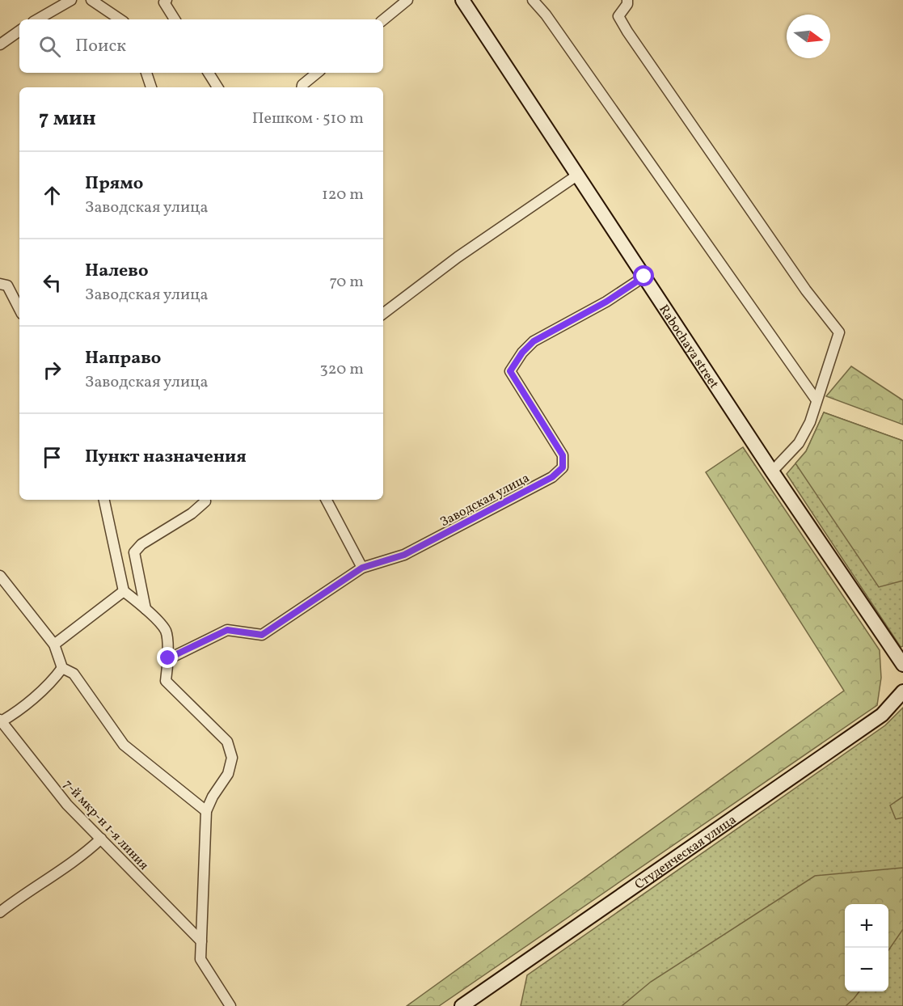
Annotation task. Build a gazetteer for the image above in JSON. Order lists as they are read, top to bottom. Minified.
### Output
{"streets":{"street":["Rabochaya street","Заводская улица","7-й мкр-н 1-я линия","Студенческая улица"]},"crossings":[["Rabochaya street","Заводская улица"]],"north":"right","page":{"search":"Поиск","heading":["7 мин","Пешком · 510 m"],"list":[["Прямо","Заводская улица","120 m"],["Налево","Заводская улица","70 m"],["Направо","Заводская улица","320 m"],"Пункт назначения"],"map_buttons":["+","−"]}}
